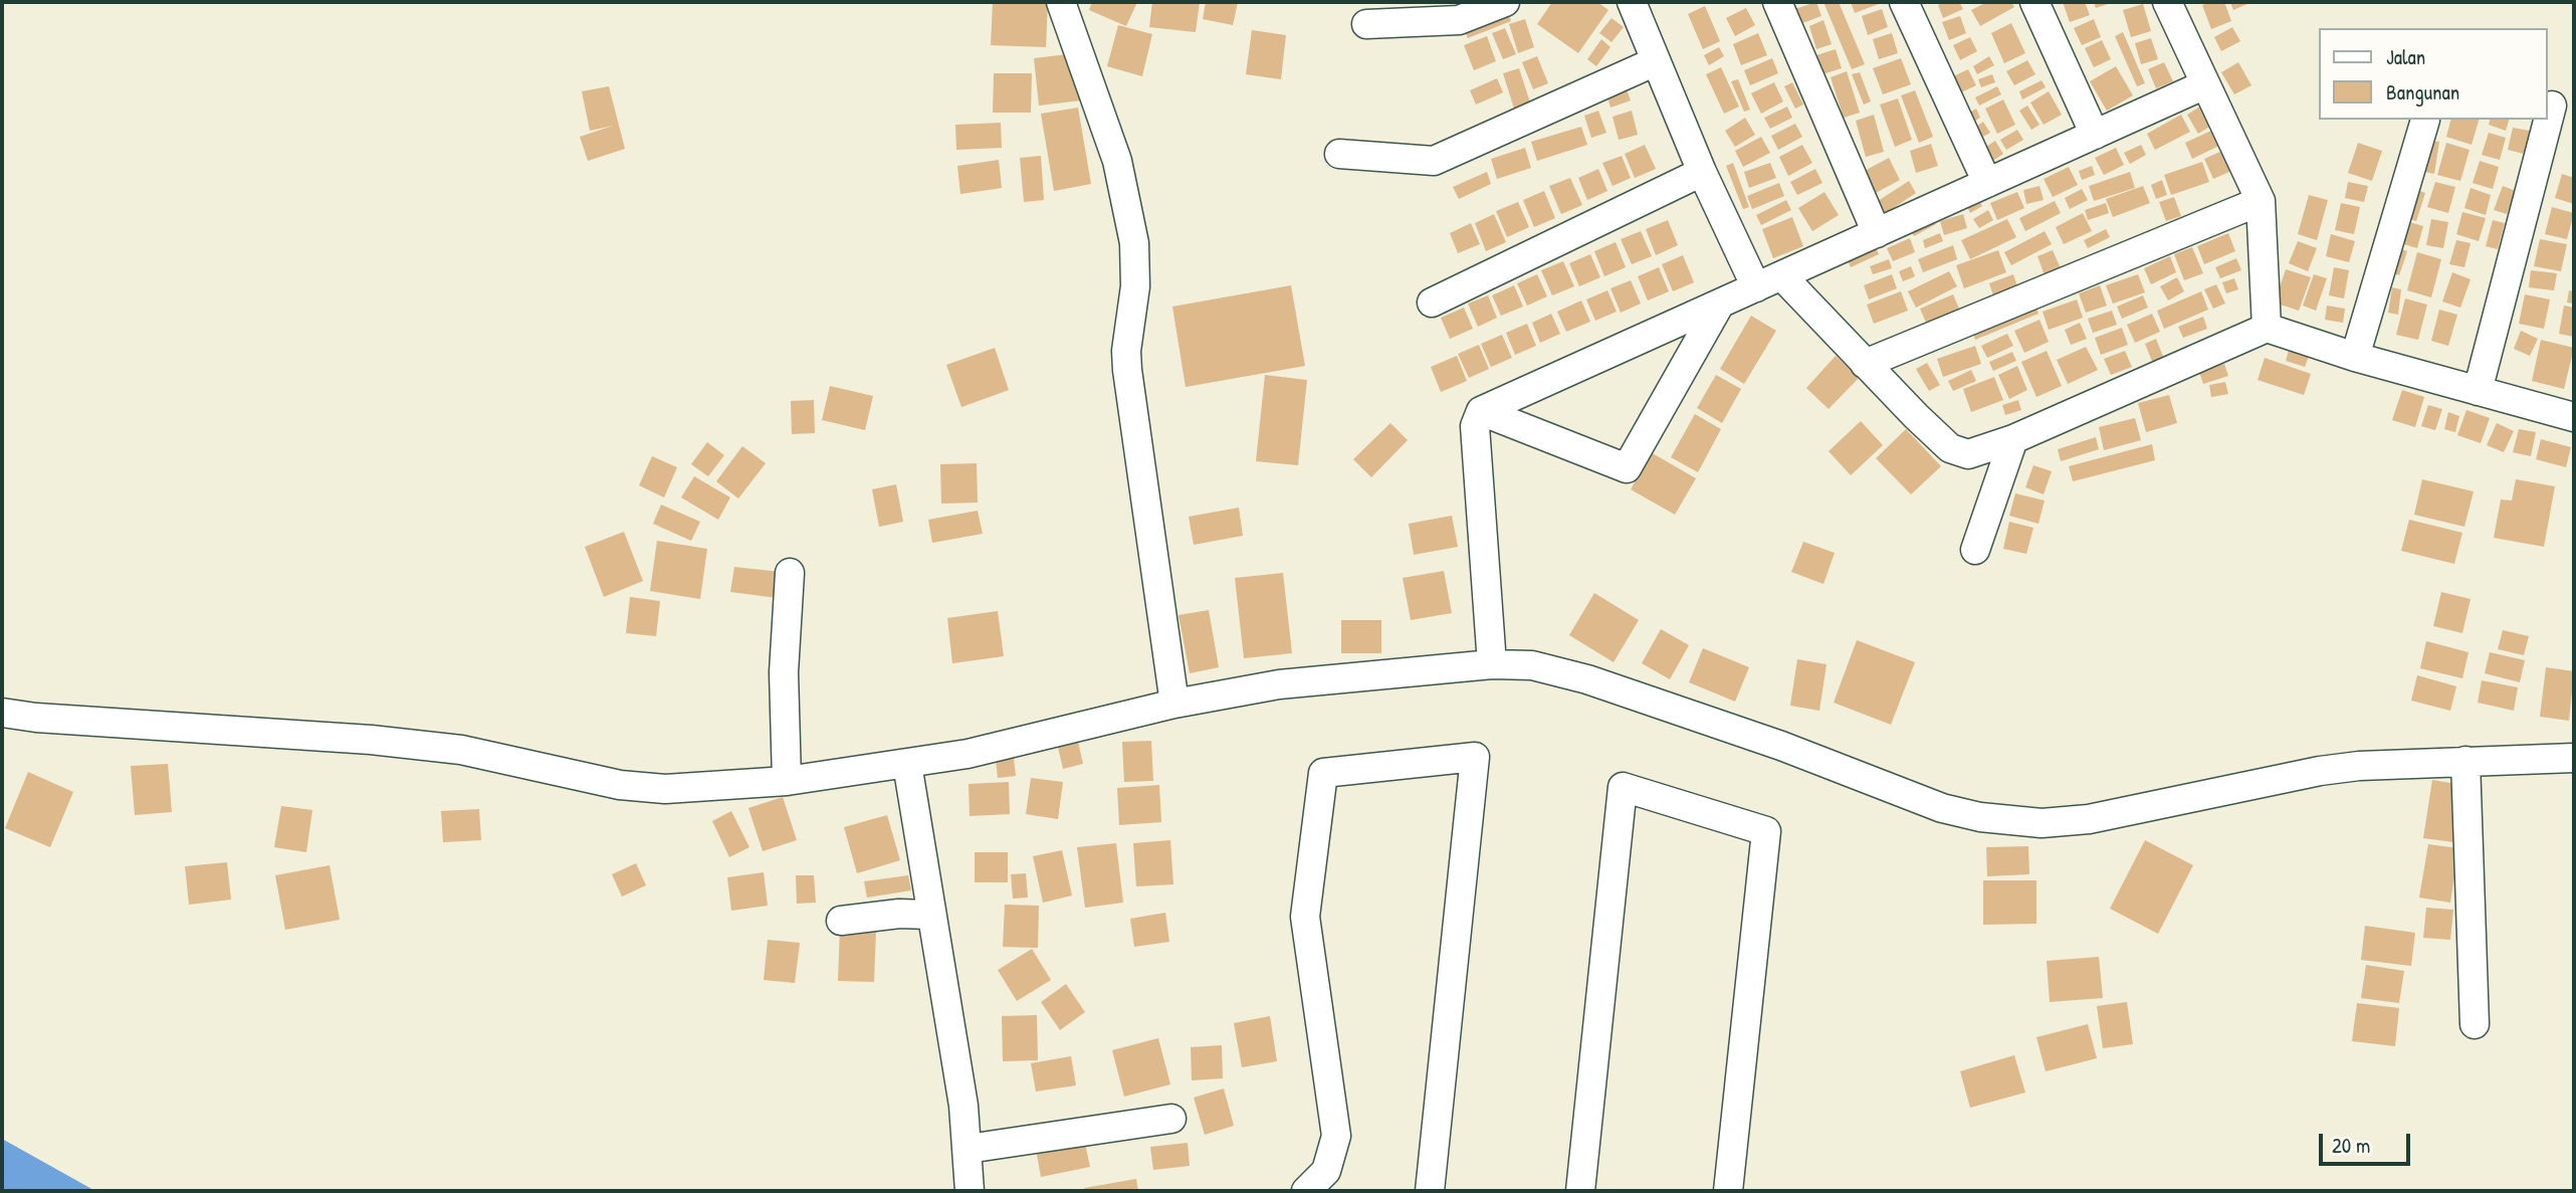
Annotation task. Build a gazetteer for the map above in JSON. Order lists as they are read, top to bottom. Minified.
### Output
{"legend":["Jalan","Bangunan"],"scale_bar":"20 m"}
